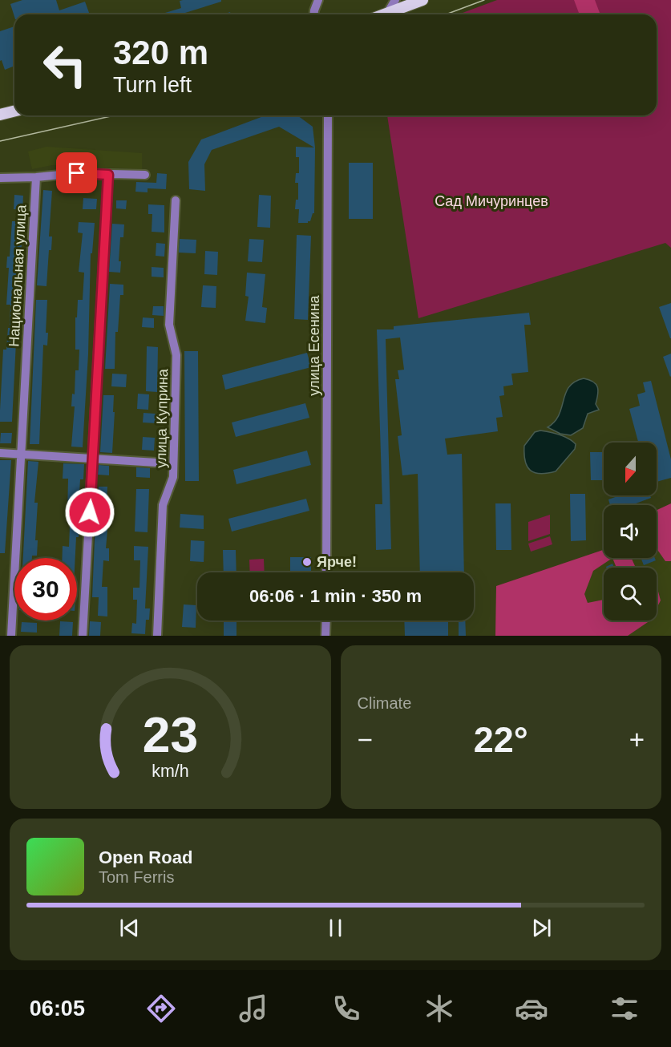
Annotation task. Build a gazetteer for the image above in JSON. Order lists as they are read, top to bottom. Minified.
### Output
{"streets":{"street":["Национальная улица","улица Есенина","улица Куприна"]},"parks":["Сад Мичуринцев"],"places":["Ярче!"],"north":"bottom","page":{"turn":["320 m","Turn left"],"limit":"30","trip":"06:06 · 1 min · 350 m","tile":"Climate","heat":["−","22°","+"],"song":["Open Road","Tom Ferris"],"tabs":"06:05","gauge":["23","km/h"]}}
